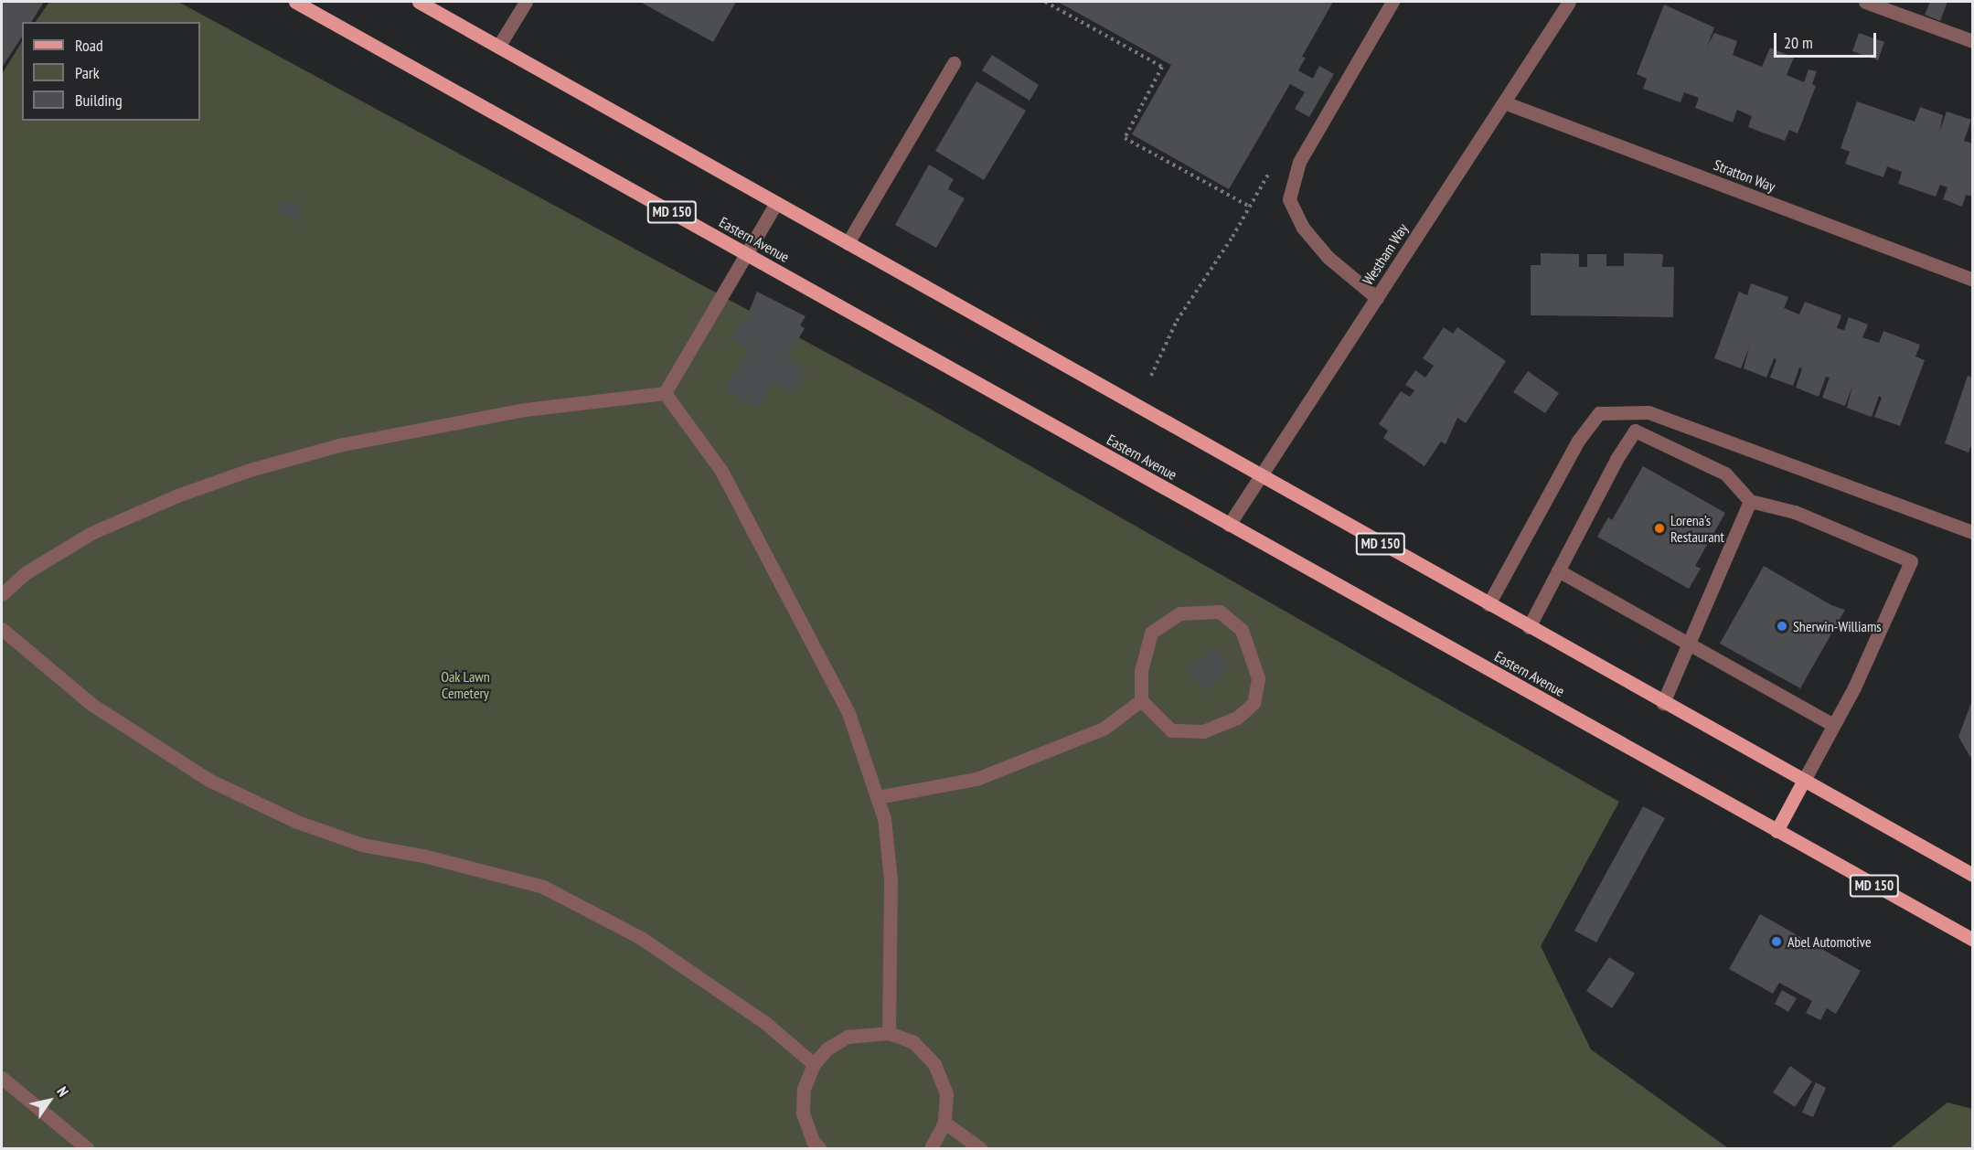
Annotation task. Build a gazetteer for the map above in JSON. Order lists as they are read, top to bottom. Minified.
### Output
{"streets":{"main road":["MD 150","Eastern Avenue"],"street":["Stratton Way","Westham Way"]},"crossings":[["Stratton Way","Westham Way"],["MD 150","Westham Way"],["Eastern Avenue","Westham Way"]],"parks":["Oak Lawn Cemetery"],"places":["Lorena’s Restaurant","Sherwin-Williams","Abel Automotive"],"legend":["Road","Park","Building"],"scale_bar":"20 m","north":"top right"}
